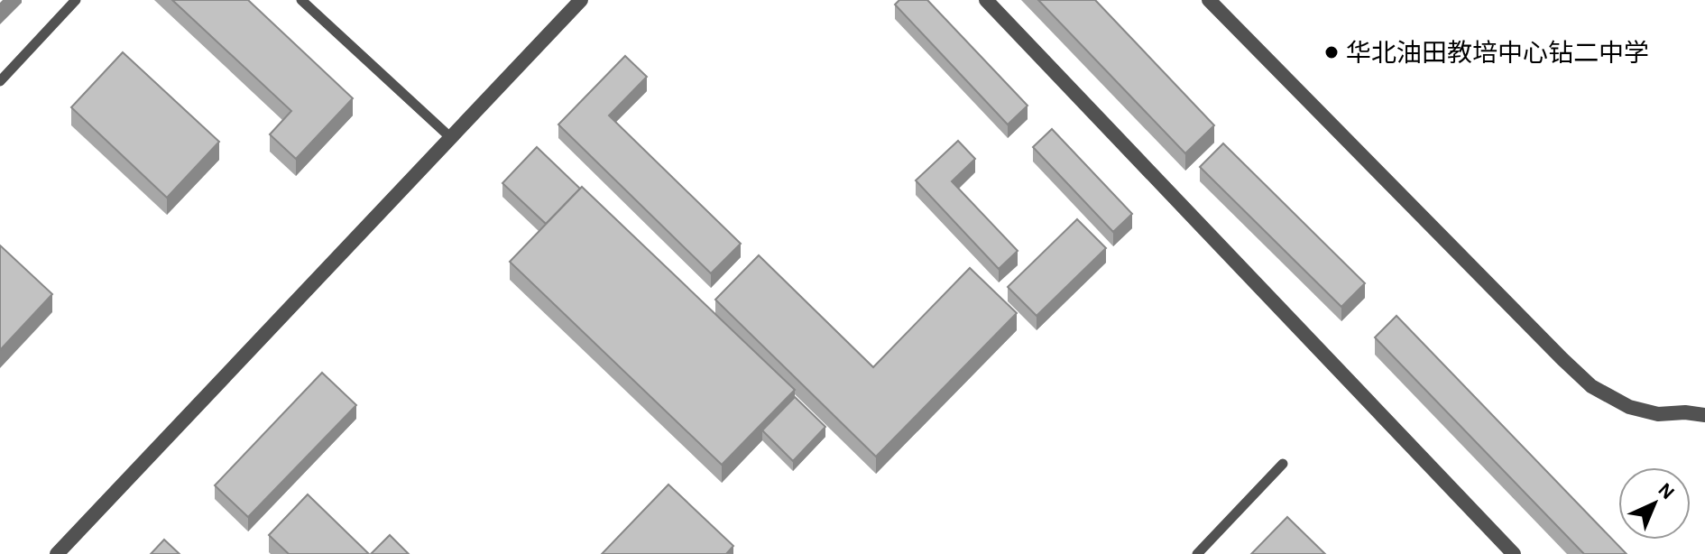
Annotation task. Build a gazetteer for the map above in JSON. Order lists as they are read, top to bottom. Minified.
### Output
{"places":["华北油田教培中心钻二中学"],"north":"top right"}
